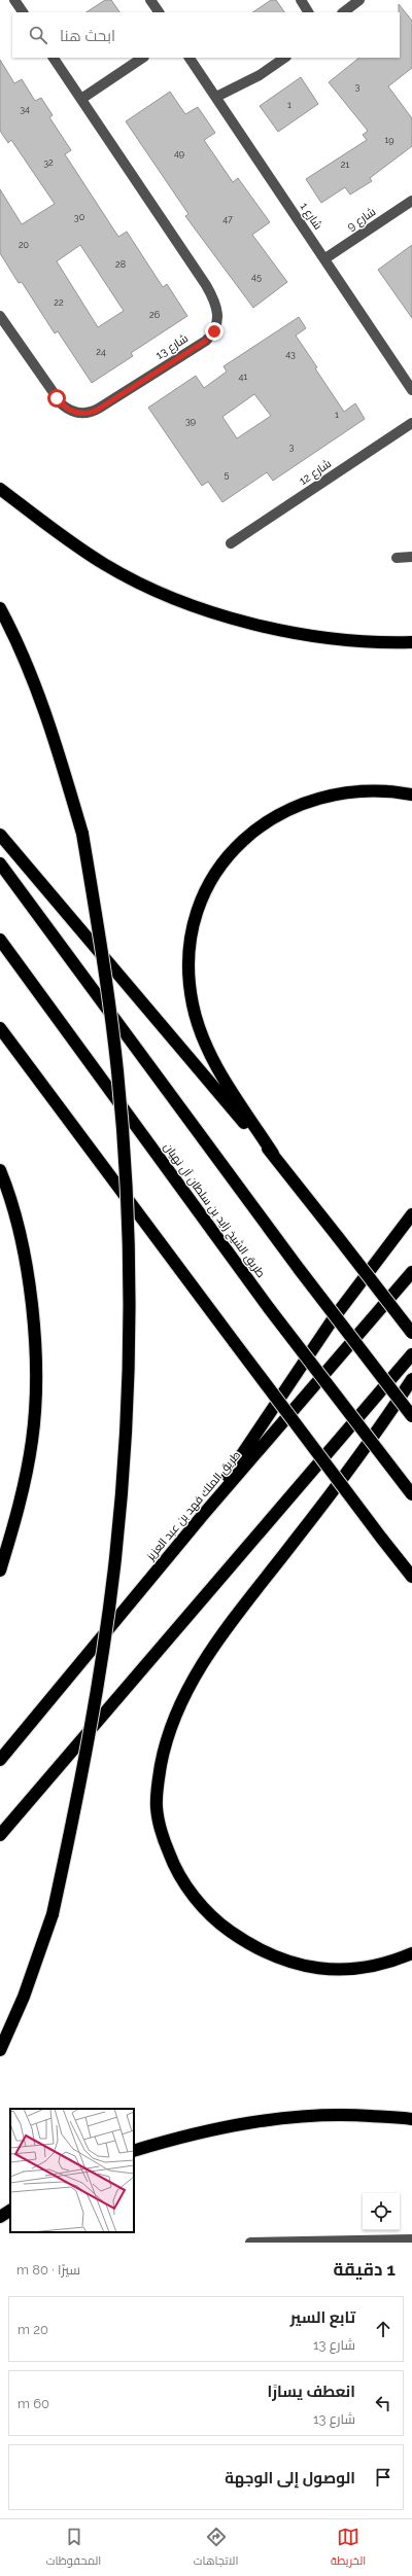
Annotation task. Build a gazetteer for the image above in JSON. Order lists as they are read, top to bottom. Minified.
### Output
{"streets":{"highway":["طريق الشيخ زايد بن سلطان آل نهيان","طريق الملك فهد بن عبد العزيز"],"street":["شارع 1","شارع 9","شارع 13","شارع 12"]},"crossings":[["شارع 1","شارع 9"]],"house_numbers":["3","1","34","19","49","32","21","30","47","20","28","45","22","26","24","43","41","1","39","3","5"],"page":{"search":"ابحث هنا","heading":["1 دقيقة","سيرًا · 80 m"],"list":[["تابع السير","شارع 13","20 m"],["انعطف يسارًا","شارع 13","60 m"],"الوصول إلى الوجهة"],"nav":["الخريطة","الاتجاهات","المحفوظات"]}}
